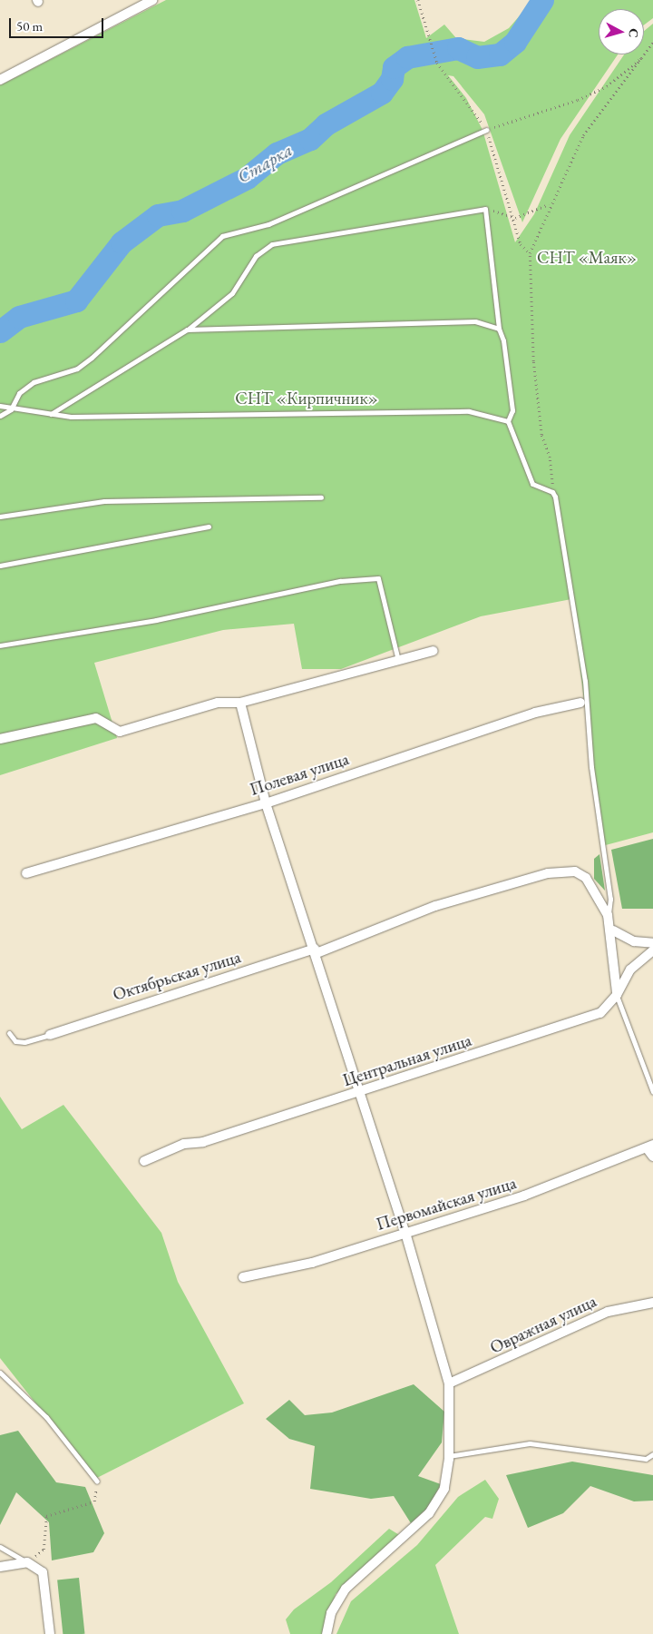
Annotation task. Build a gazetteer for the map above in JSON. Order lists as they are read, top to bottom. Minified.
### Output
{"streets":{"street":["Полевая улица","Октябрьская улица","Центральная улица","Первомайская улица","Овражная улица"]},"water":["Старка"],"parks":["СНТ «Маяк»","СНТ «Кирпичник»"],"scale_bar":"50 m","north":"right"}
